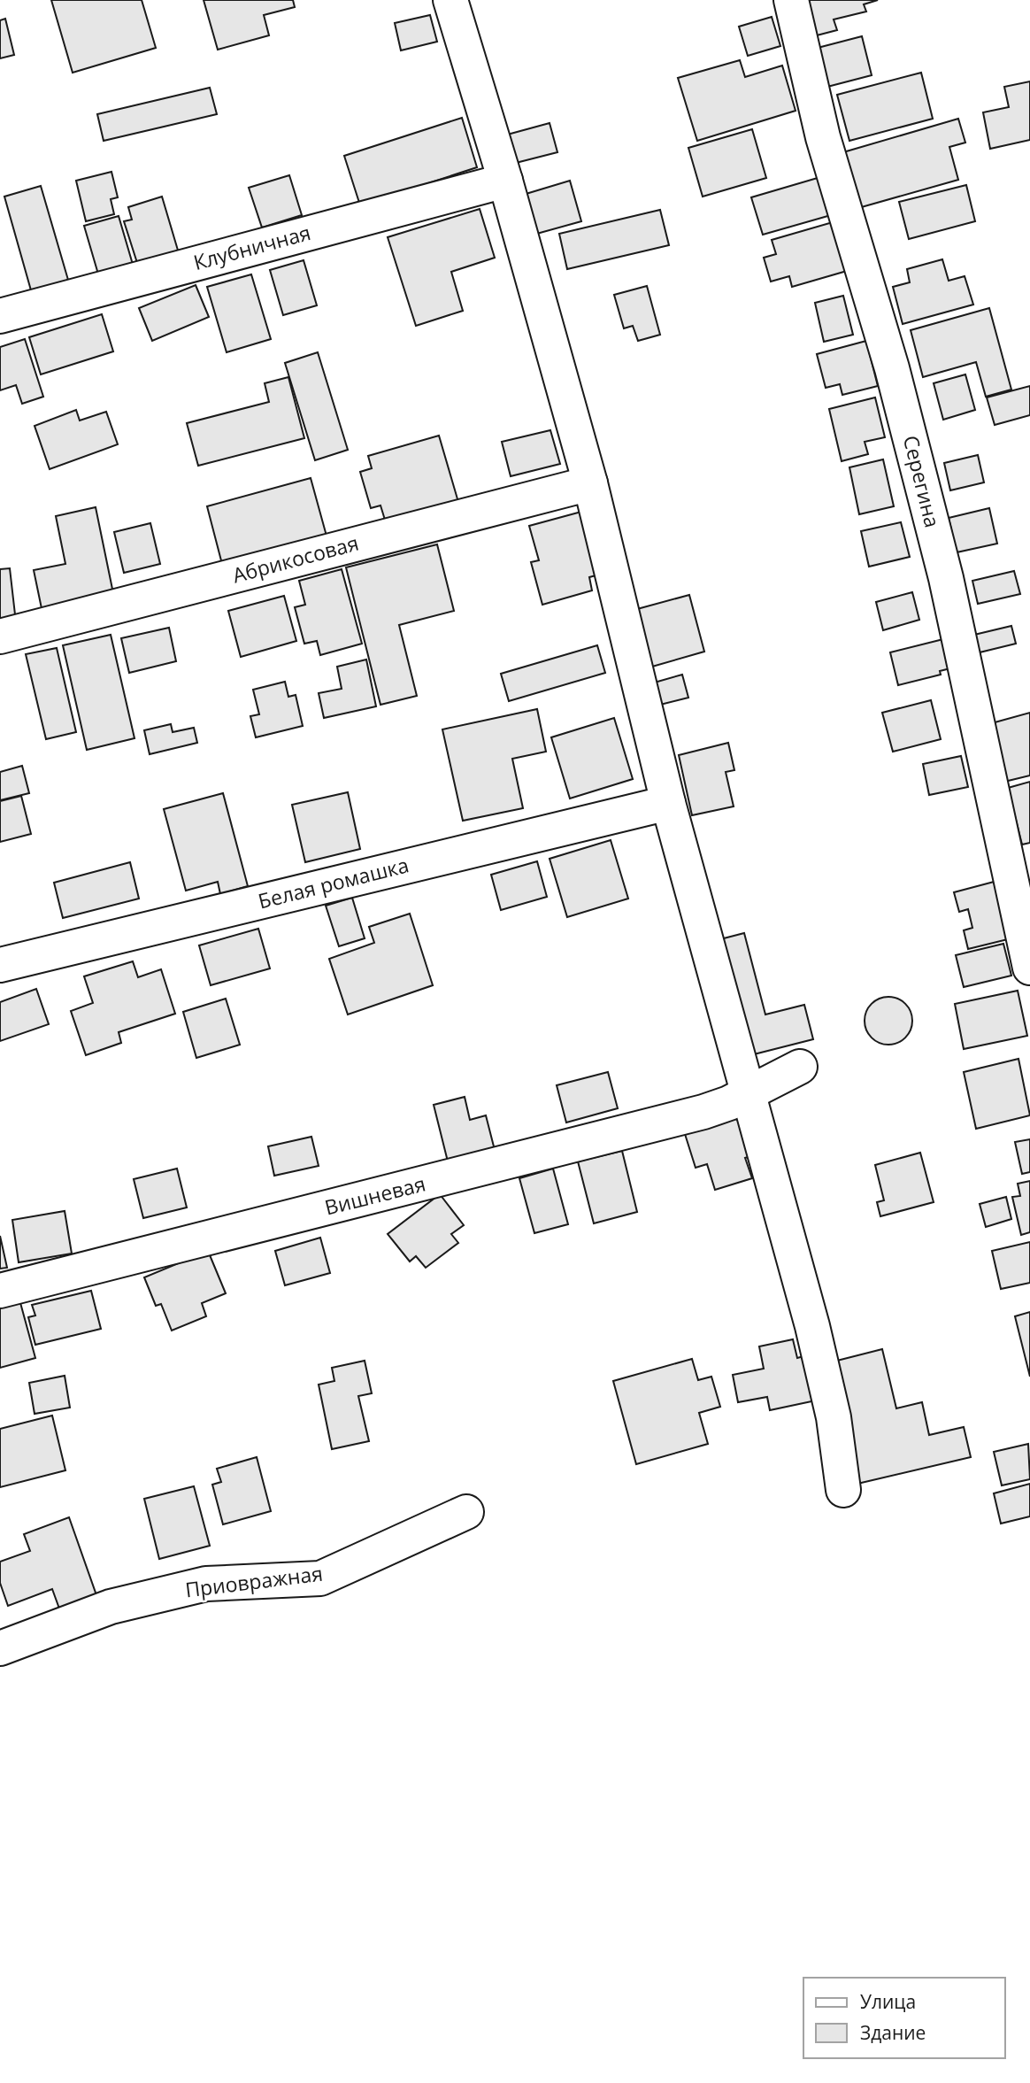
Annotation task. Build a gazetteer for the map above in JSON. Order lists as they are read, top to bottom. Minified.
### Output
{"streets":{"street":["Клубничная","Серегина","Абрикосовая","Белая ромашка","Вишневая","Приовражная"]},"legend":["Улица","Здание"]}
